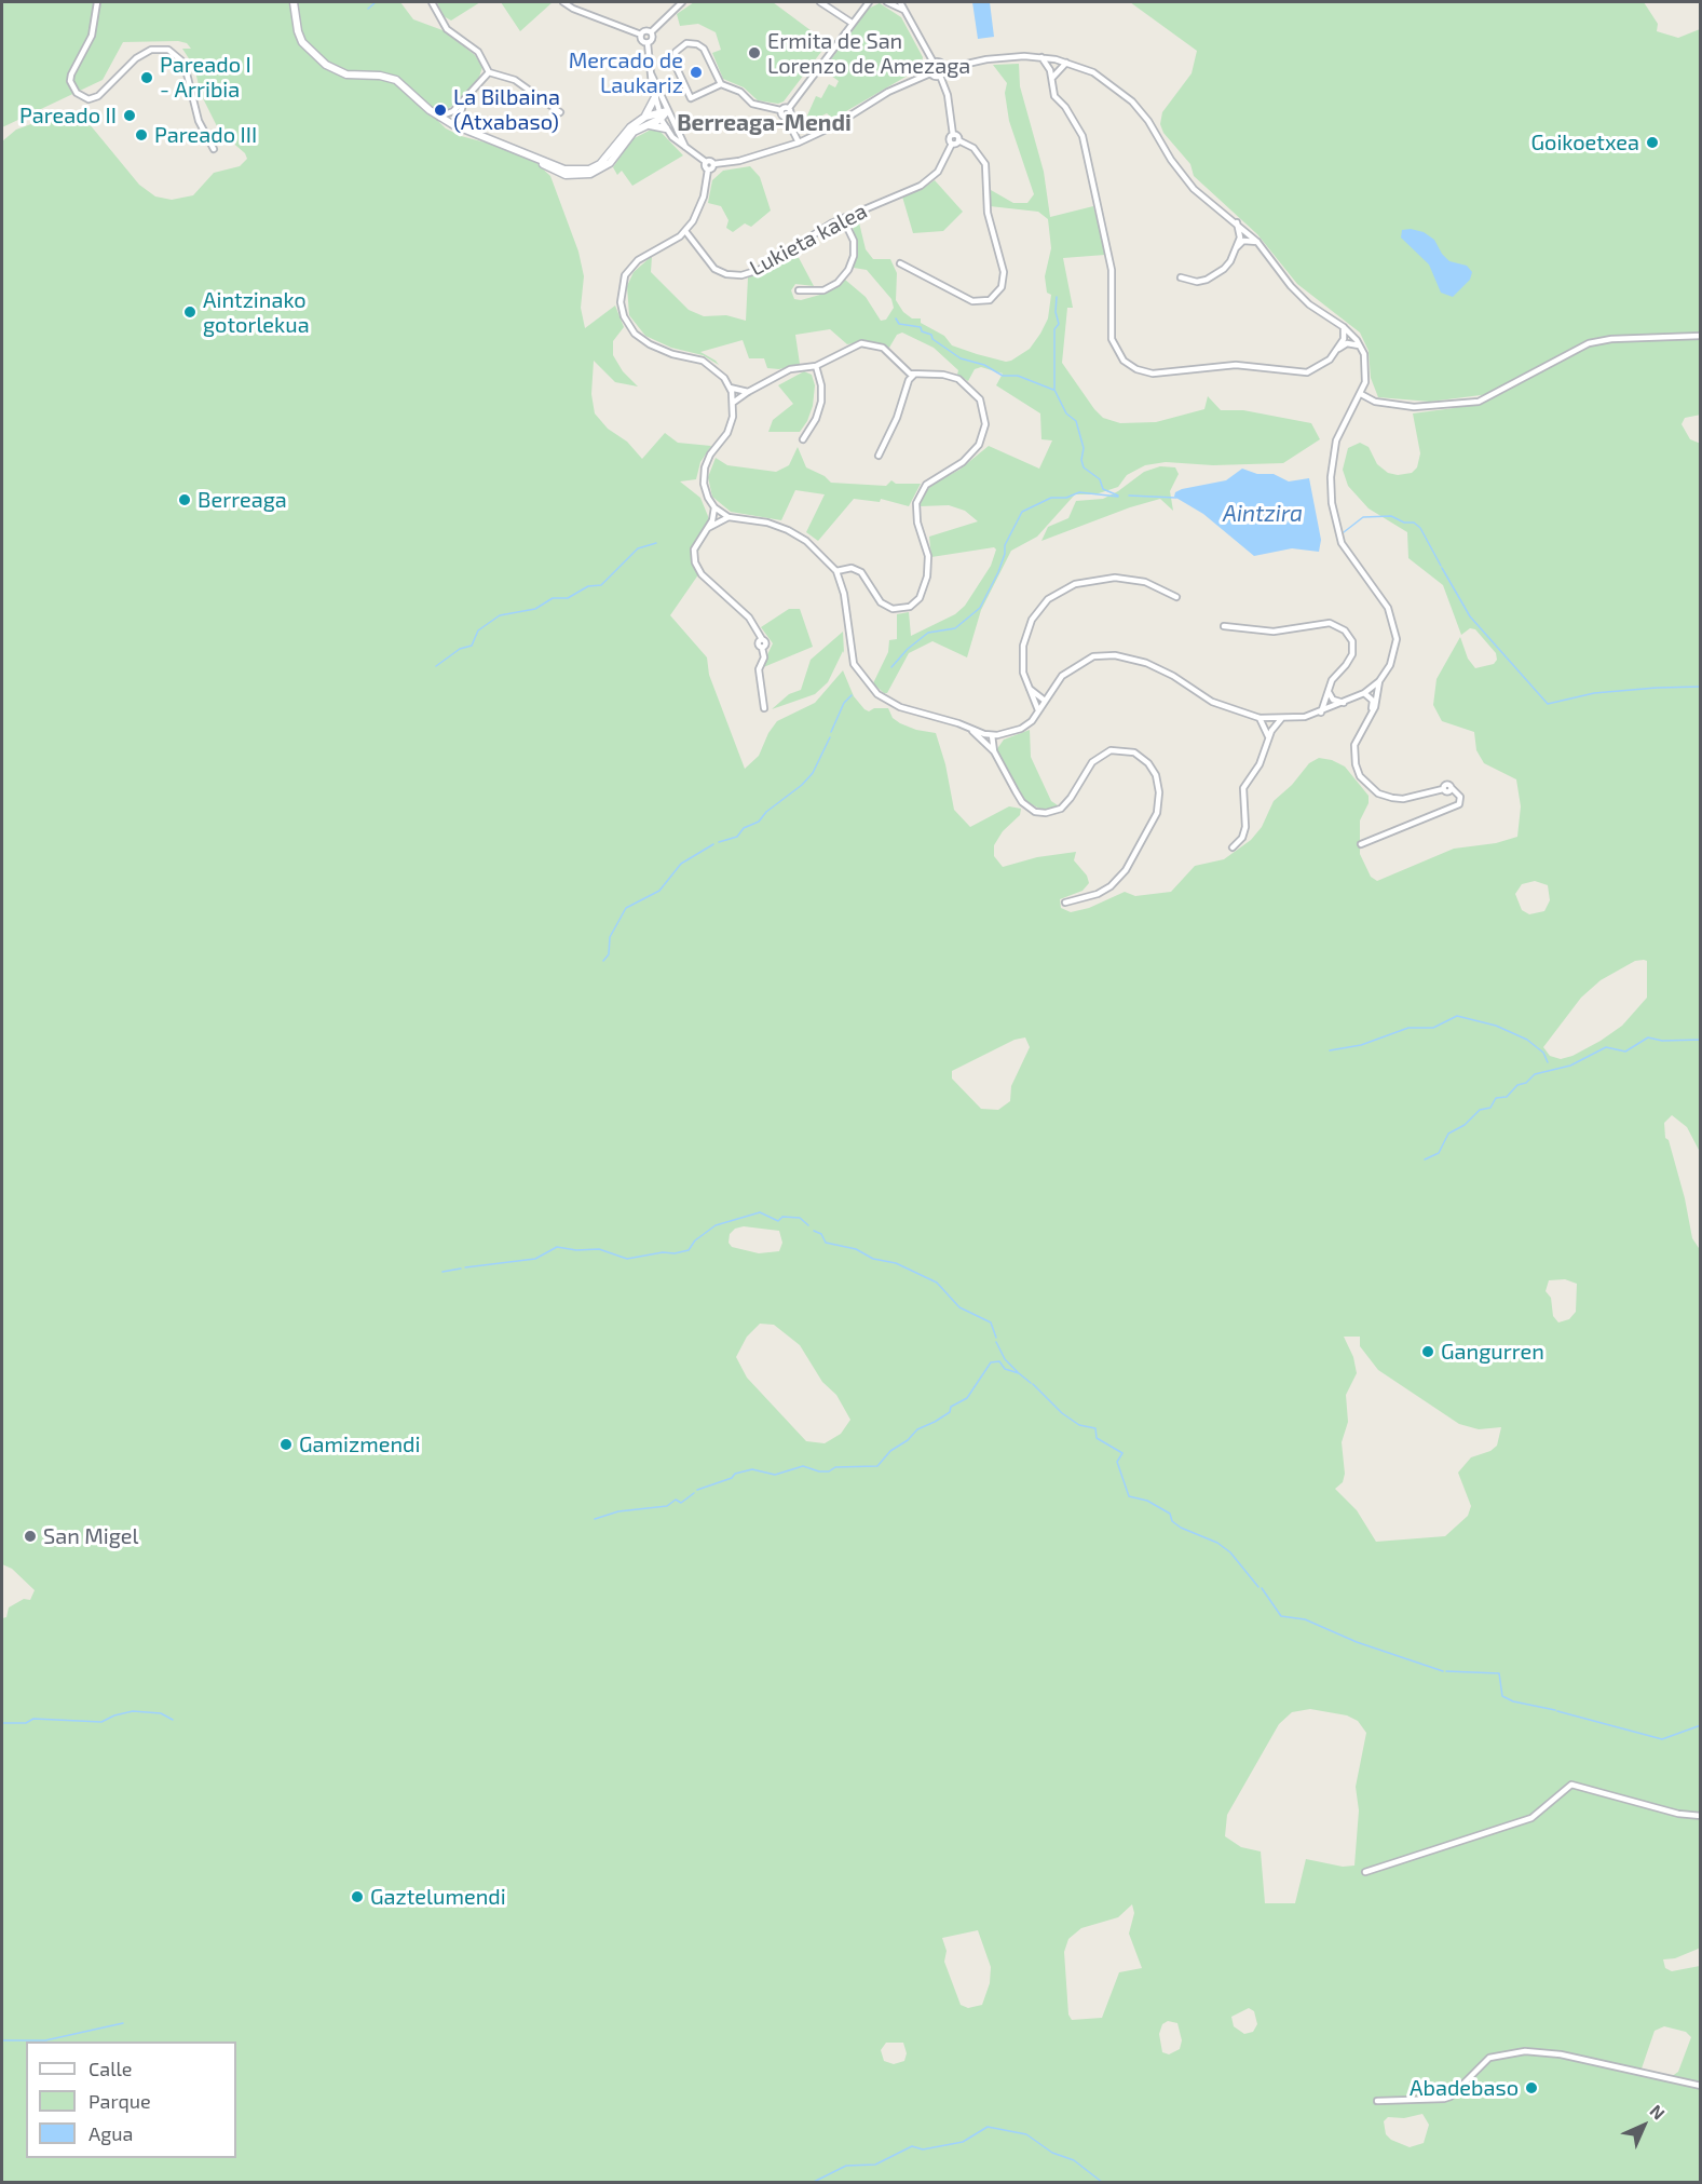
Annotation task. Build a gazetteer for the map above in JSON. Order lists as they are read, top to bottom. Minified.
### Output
{"streets":{"street":["Lukieta kalea"]},"districts":["Berreaga-Mendi"],"water":["Aintzira"],"places":["Ermita de San Lorenzo de Amezaga","Mercado de Laukariz","Pareado I - Arribia","La Bilbaina (Atxabaso)","Pareado II","Pareado III","Goikoetxea","Aintzinako gotorlekua","Berreaga","Gangurren","Gamizmendi","San Migel","Gaztelumendi","Abadebaso"],"legend":["Calle","Parque","Agua"],"north":"top right"}
